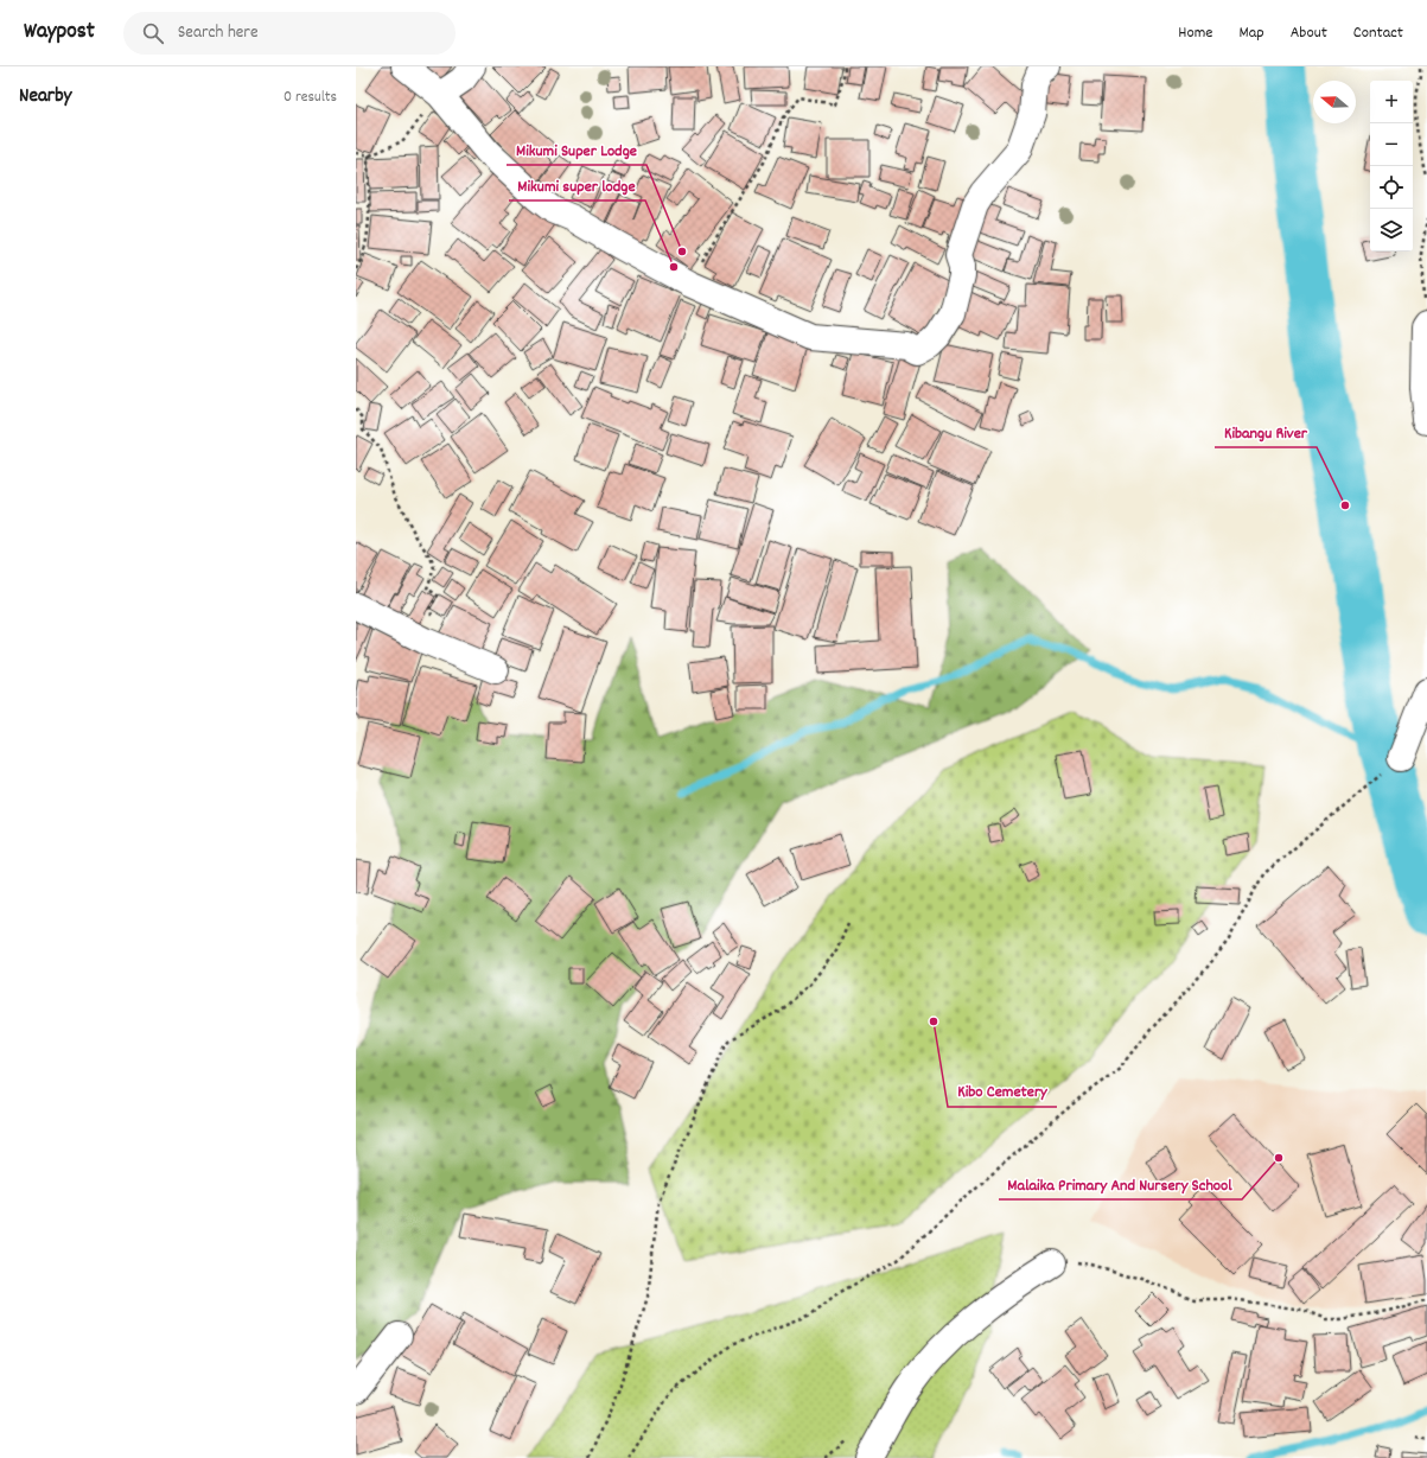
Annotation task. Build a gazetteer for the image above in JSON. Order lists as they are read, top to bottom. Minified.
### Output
{"places":["Mikumi Super Lodge","Mikumi super lodge","Kibangu River","Kibo Cemetery","Malaika Primary And Nursery School"],"north":"left","page":{"header":"Waypost","search":"Search here","nav":["Home","Map","About","Contact"],"heading":["Nearby","0 results"],"map_buttons":["+","−"]}}
